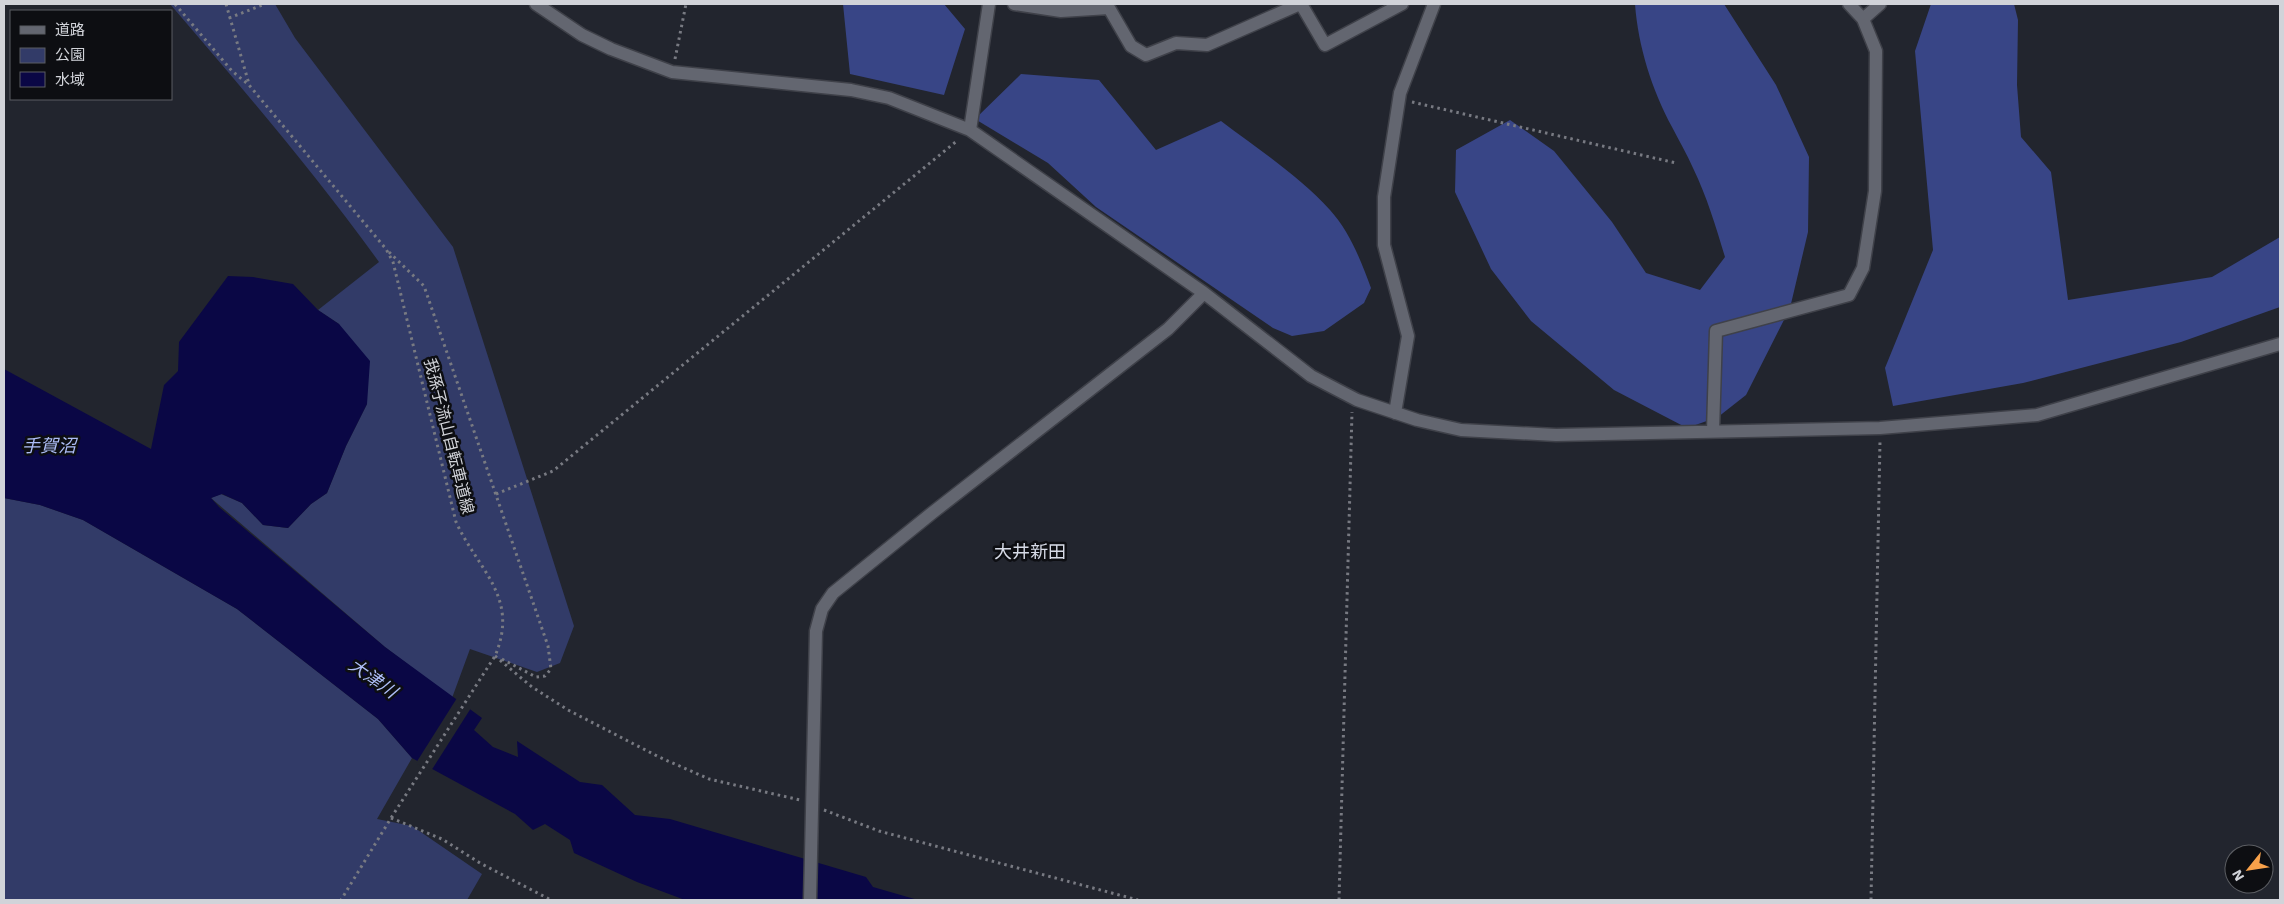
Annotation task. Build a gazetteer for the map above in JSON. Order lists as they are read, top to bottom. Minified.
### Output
{"streets":{"path":["我孫子流山自転車道線"]},"districts":["大井新田"],"water":["手賀沼","大津川"],"legend":["道路","公園","水域"],"north":"bottom left"}
